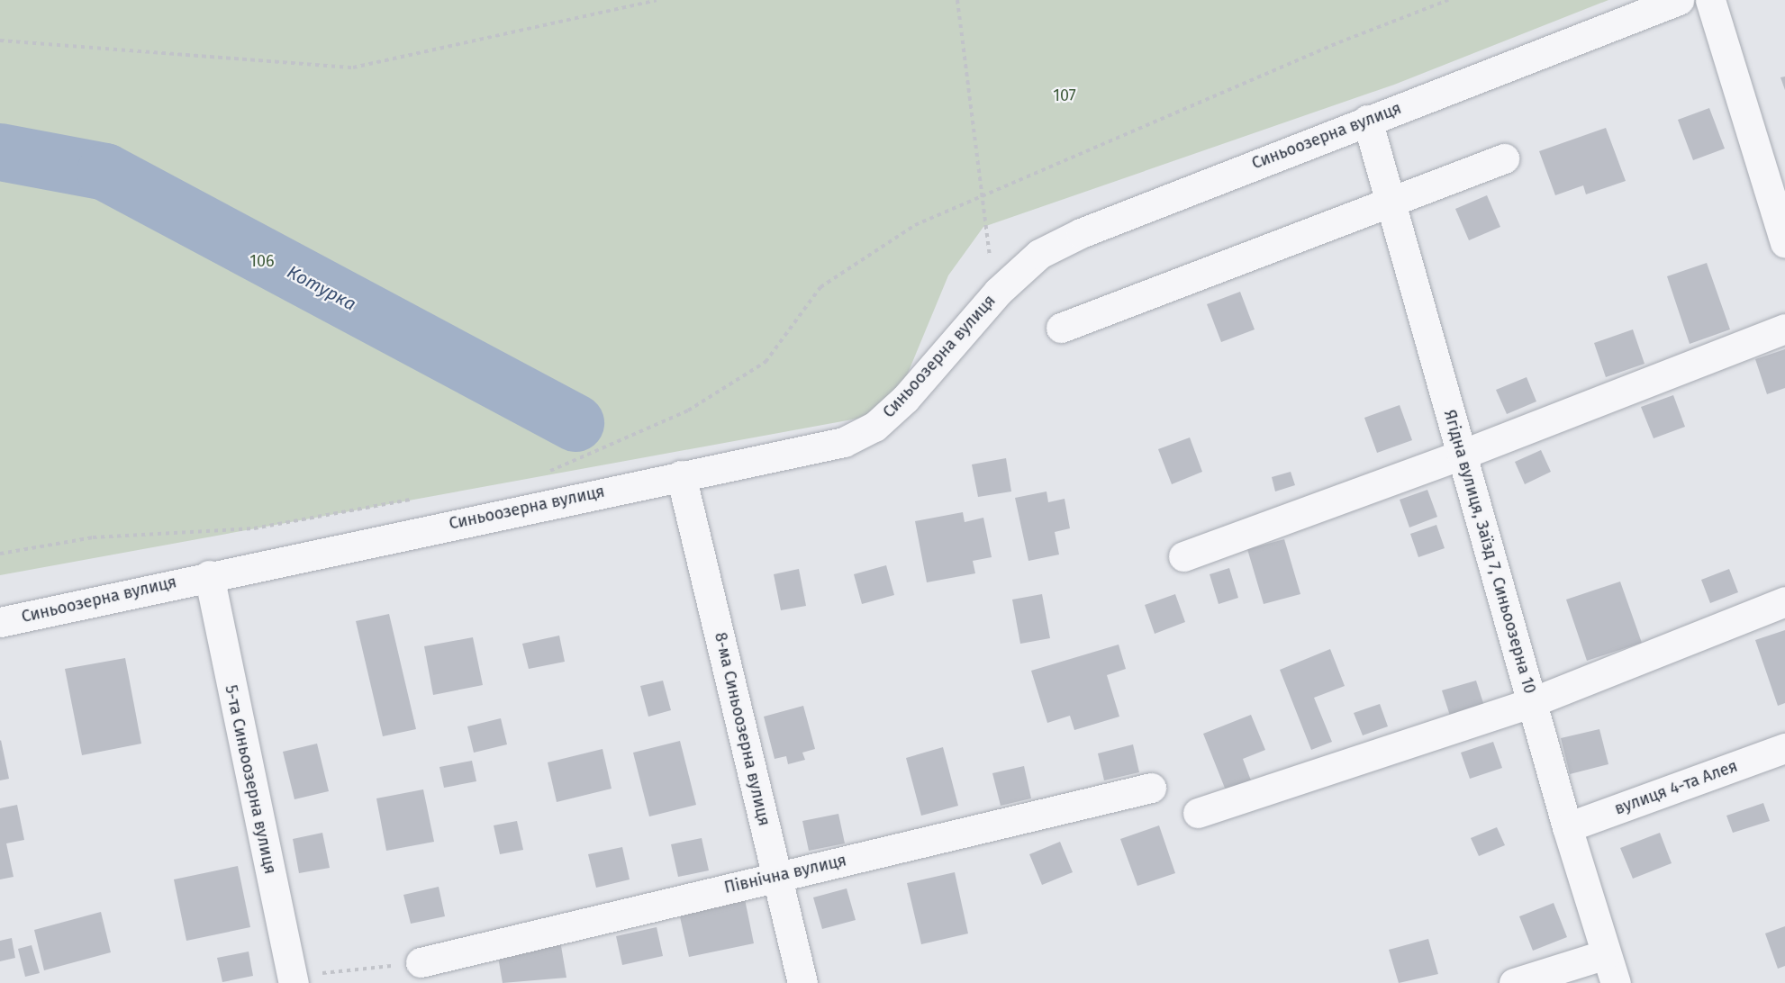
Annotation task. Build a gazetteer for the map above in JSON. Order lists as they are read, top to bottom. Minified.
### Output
{"streets":{"street":["Синьоозерна вулиця","Ягідна вулиця, Заїзд 7, Синьоозерна 10","8-ма Синьоозерна вулиця","5-та Синьоозерна вулиця","вулиця 4-та Алея","Північна вулиця"]},"crossings":[["Синьоозерна вулиця","Ягідна вулиця, Заїзд 7, Синьоозерна 10"],["Синьоозерна вулиця","8-ма Синьоозерна вулиця"],["Синьоозерна вулиця","5-та Синьоозерна вулиця"],["Ягідна вулиця, Заїзд 7, Синьоозерна 10","вулиця 4-та Алея"],["8-ма Синьоозерна вулиця","Північна вулиця"]],"water":["Котурка"],"parks":["107","106"]}
